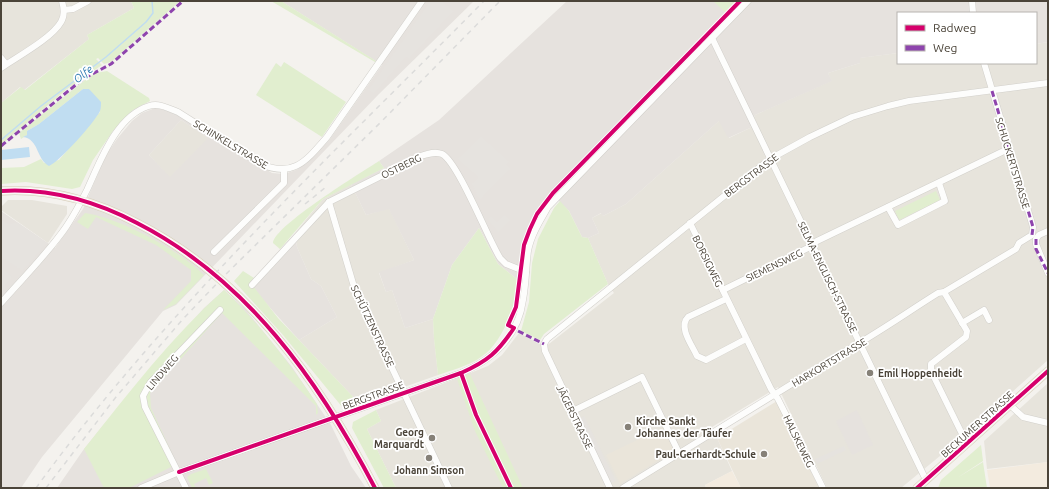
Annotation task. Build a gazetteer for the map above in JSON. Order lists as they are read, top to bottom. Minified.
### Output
{"streets":{"main road":["BECKUMER STRASSE"],"street":["SCHINKELSTRASSE","SCHUCKERTSTRASSE","OSTBERG","BERGSTRASSE","BORSIGWEG","SIEMENSWEG","SELMA-ENGLISCH-STRASSE","SCHÜTZENSTRASSE","HARKORTSTRASSE","LINDWEG","JÄGERSTRASSE","HALSKEWEG"]},"crossings":[["SCHUCKERTSTRASSE","BERGSTRASSE"],["SCHUCKERTSTRASSE","SIEMENSWEG"],["SCHUCKERTSTRASSE","HARKORTSTRASSE"],["OSTBERG","BERGSTRASSE"],["OSTBERG","SCHÜTZENSTRASSE"],["BERGSTRASSE","BORSIGWEG"],["BERGSTRASSE","SELMA-ENGLISCH-STRASSE"],["BERGSTRASSE","SCHÜTZENSTRASSE"],["BERGSTRASSE","LINDWEG"],["BERGSTRASSE","JÄGERSTRASSE"],["BORSIGWEG","SIEMENSWEG"],["BORSIGWEG","HARKORTSTRASSE"],["BORSIGWEG","HALSKEWEG"],["SIEMENSWEG","SELMA-ENGLISCH-STRASSE"],["SELMA-ENGLISCH-STRASSE","HARKORTSTRASSE"],["SELMA-ENGLISCH-STRASSE","BECKUMER STRASSE"],["HARKORTSTRASSE","HALSKEWEG"]],"water":["Olfe"],"places":["Emil Hoppenheidt","Kirche Sankt Johannes der Täufer","Georg Marquardt","Paul-Gerhardt-Schule","Johann Simson"],"legend":["Radweg","Weg"]}
